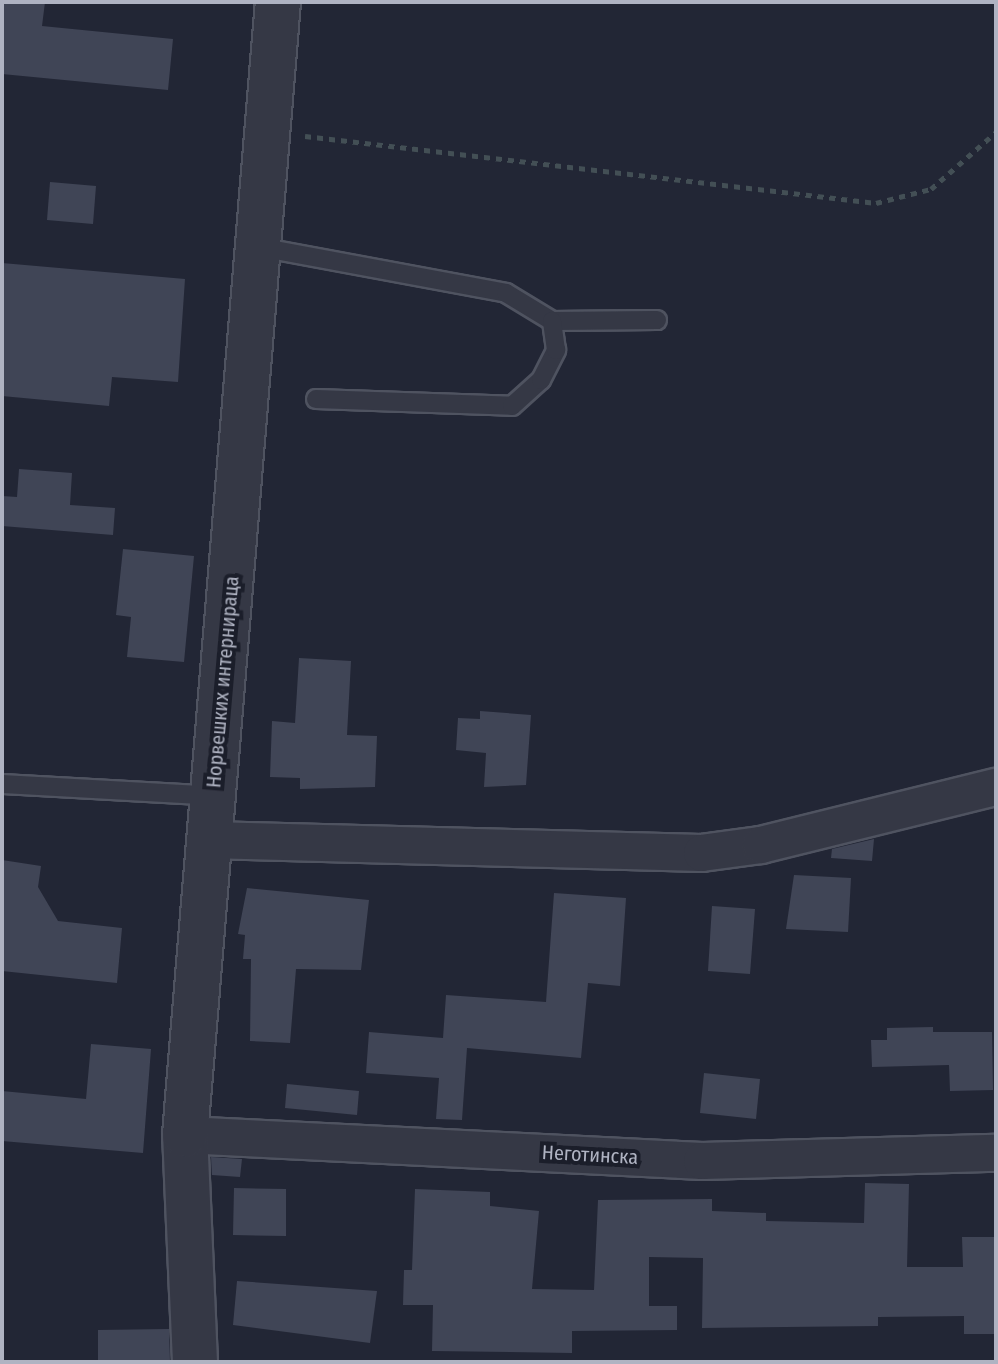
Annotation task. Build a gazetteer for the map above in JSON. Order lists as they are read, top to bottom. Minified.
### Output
{"streets":{"street":["Норвешких интернираца","Неготинска"]},"crossings":[["Норвешких интернираца","Неготинска"]]}
